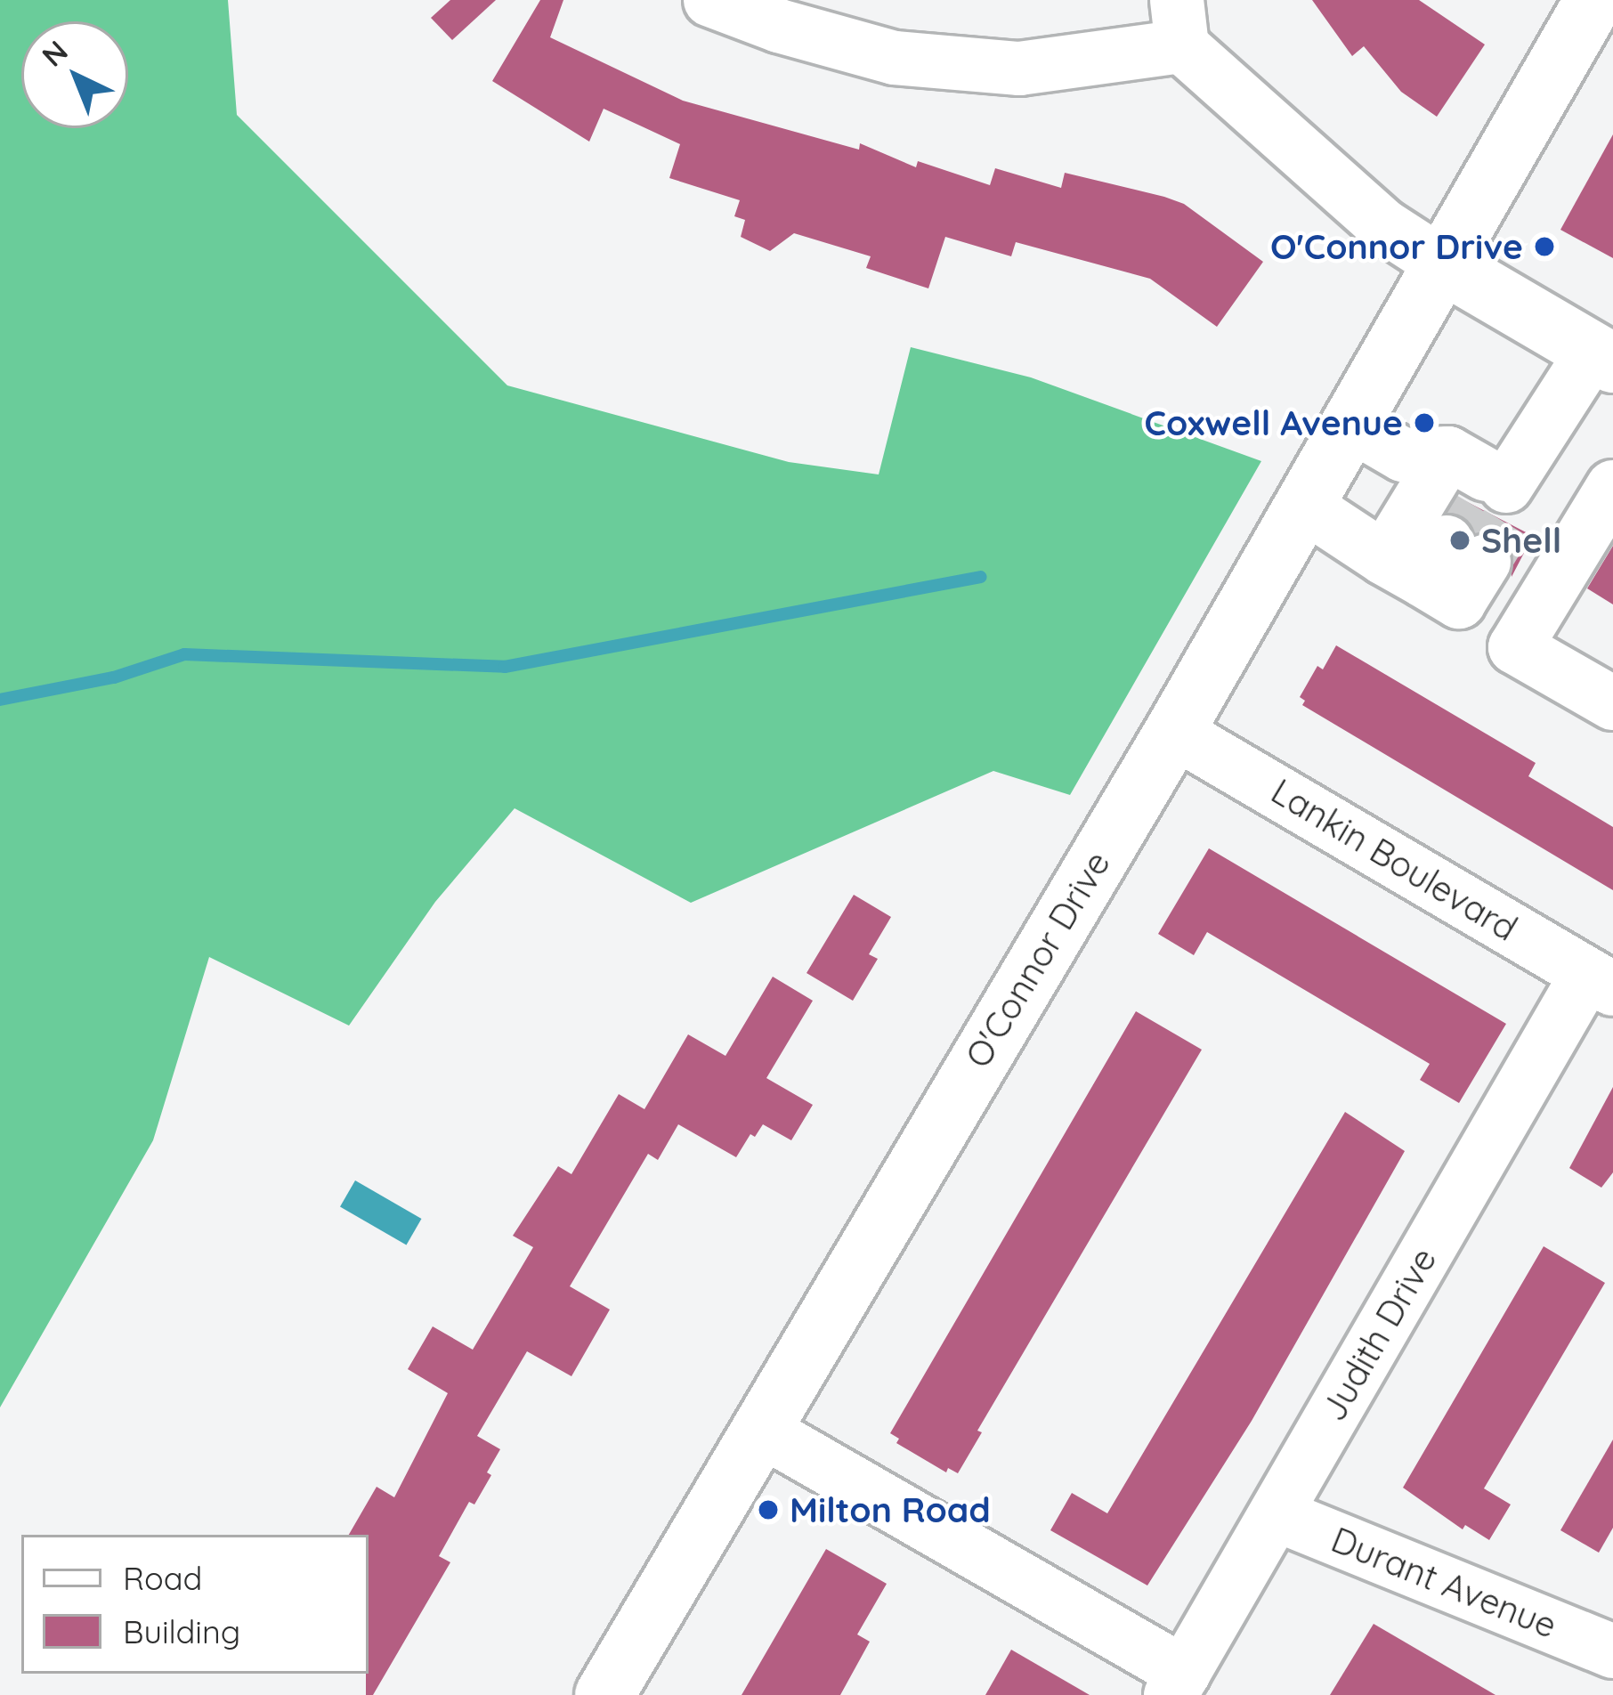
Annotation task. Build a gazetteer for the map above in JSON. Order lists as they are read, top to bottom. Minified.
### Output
{"streets":{"main road":["O'Connor Drive"],"street":["Lankin Boulevard","Judith Drive","Durant Avenue"]},"crossings":[["Lankin Boulevard","O'Connor Drive"],["Lankin Boulevard","Judith Drive"],["Judith Drive","Durant Avenue"]],"places":["O'Connor Drive","Coxwell Avenue","Shell","Milton Road"],"legend":["Road","Building"],"north":"top left"}
